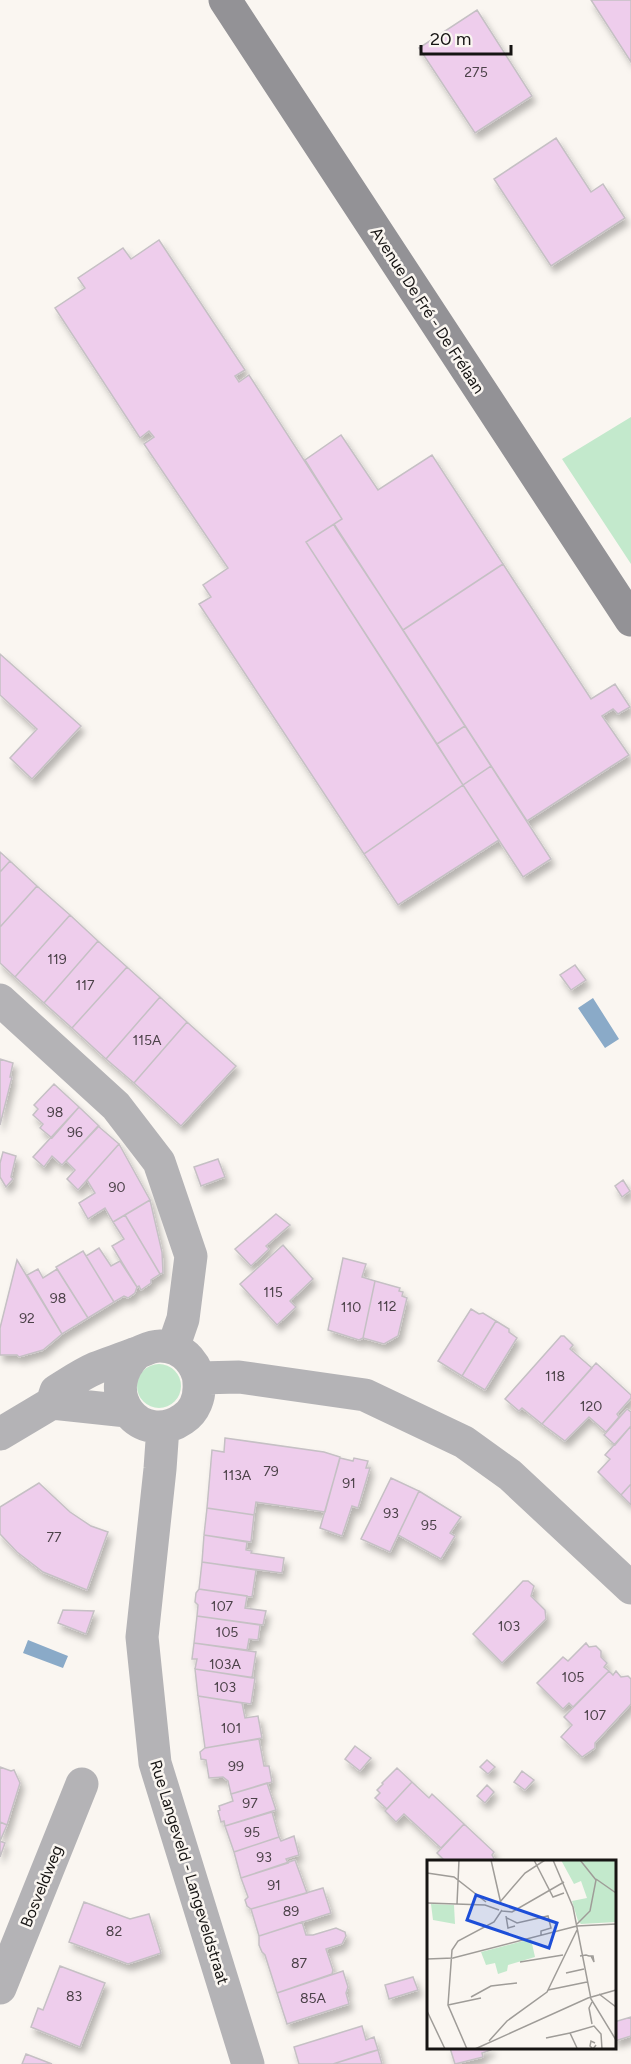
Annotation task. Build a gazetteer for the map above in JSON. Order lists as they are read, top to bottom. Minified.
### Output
{"streets":{"main road":["Avenue De Fré - De Frélaan"],"street":["Rue Langeveld - Langeveldstraat","Bosveldweg"]},"house_numbers":["275","119","117","115A","98","96","90","115","98","112","110","92","118","120","79","113A","91","93","95","77","107","103","105","103A","105","103","107","101","99","97","95","93","91","89","82","87","83","85A"],"scale_bar":"20 m"}
